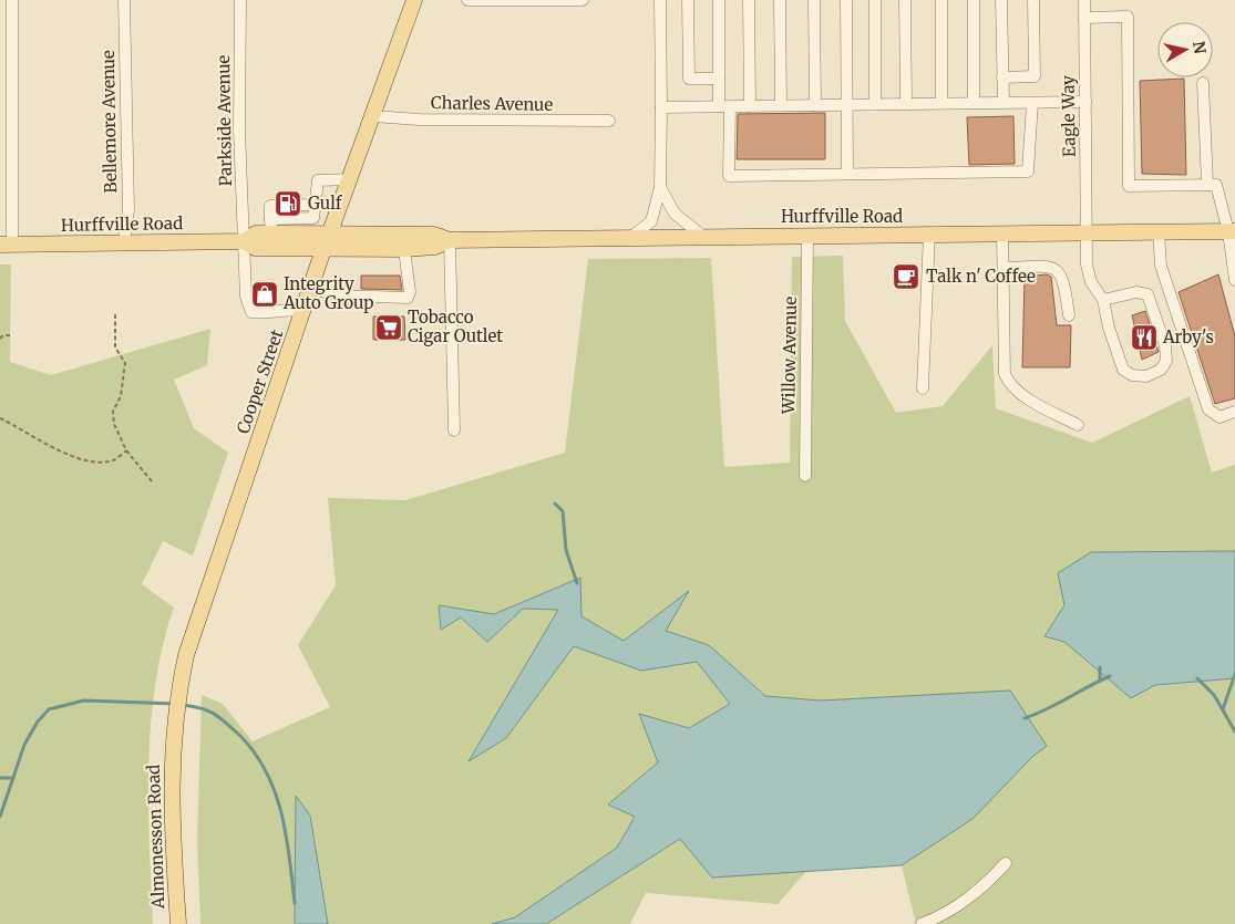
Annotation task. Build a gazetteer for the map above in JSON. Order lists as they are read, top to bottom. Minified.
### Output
{"streets":{"main road":["Hurffville Road","Cooper Street","Almonesson Road"],"street":["Charles Avenue","Eagle Way","Parkside Avenue","Bellemore Avenue","Willow Avenue"]},"crossings":[["Charles Avenue","Cooper Street"],["Eagle Way","Hurffville Road"],["Parkside Avenue","Hurffville Road"],["Parkside Avenue","Cooper Street"],["Bellemore Avenue","Hurffville Road"],["Hurffville Road","Willow Avenue"],["Hurffville Road","Cooper Street"],["Cooper Street","Almonesson Road"]],"places":{"fuel station":["Gulf"],"cafe":["Talk n' Coffee"],"shop":["Integrity Auto Group"],"supermarket":["Tobacco Cigar Outlet"],"restaurant":["Arby's"]},"north":"right"}
